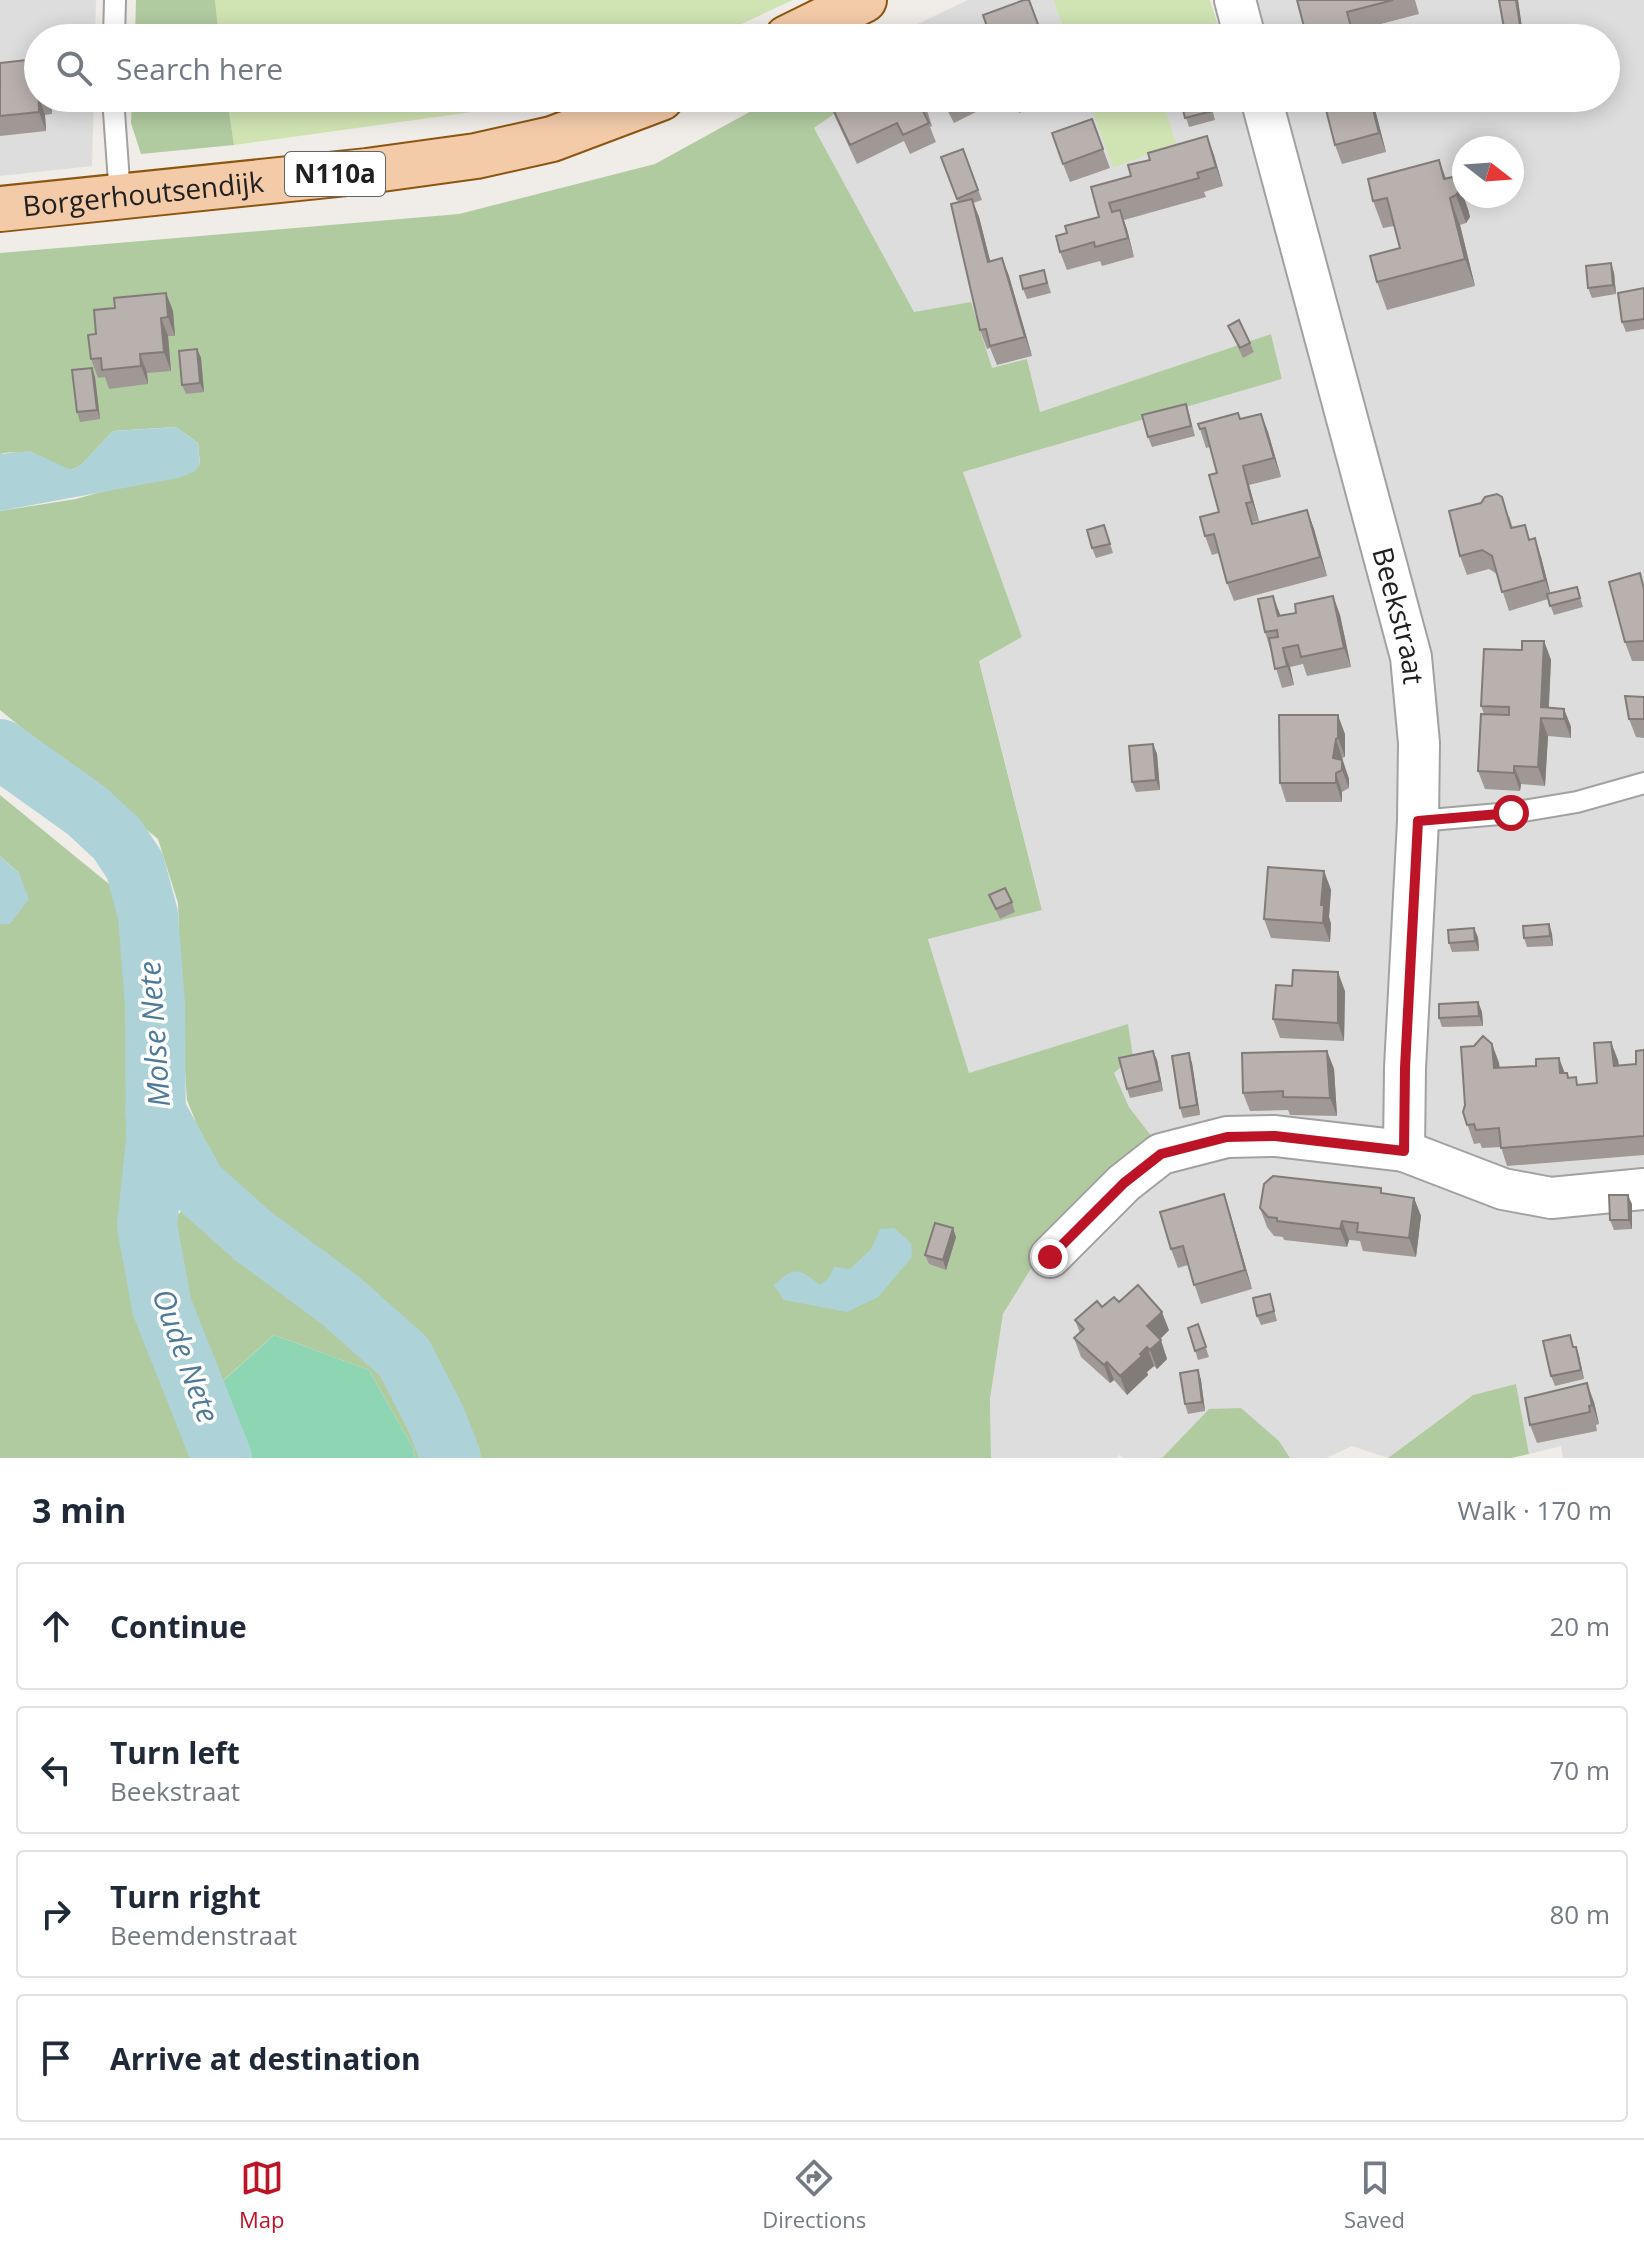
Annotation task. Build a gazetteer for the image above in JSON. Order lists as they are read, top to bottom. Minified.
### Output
{"streets":{"main road":["N110a","Borgerhoutsendijk"],"street":["Beekstraat"]},"water":["Molse Nete","Oude Nete"],"north":"right","page":{"search":"Search here","heading":["3 min","Walk · 170 m"],"list":[["Continue","20 m"],["Turn left","Beekstraat","70 m"],["Turn right","Beemdenstraat","80 m"],"Arrive at destination"],"nav":["Map","Directions","Saved"]}}
